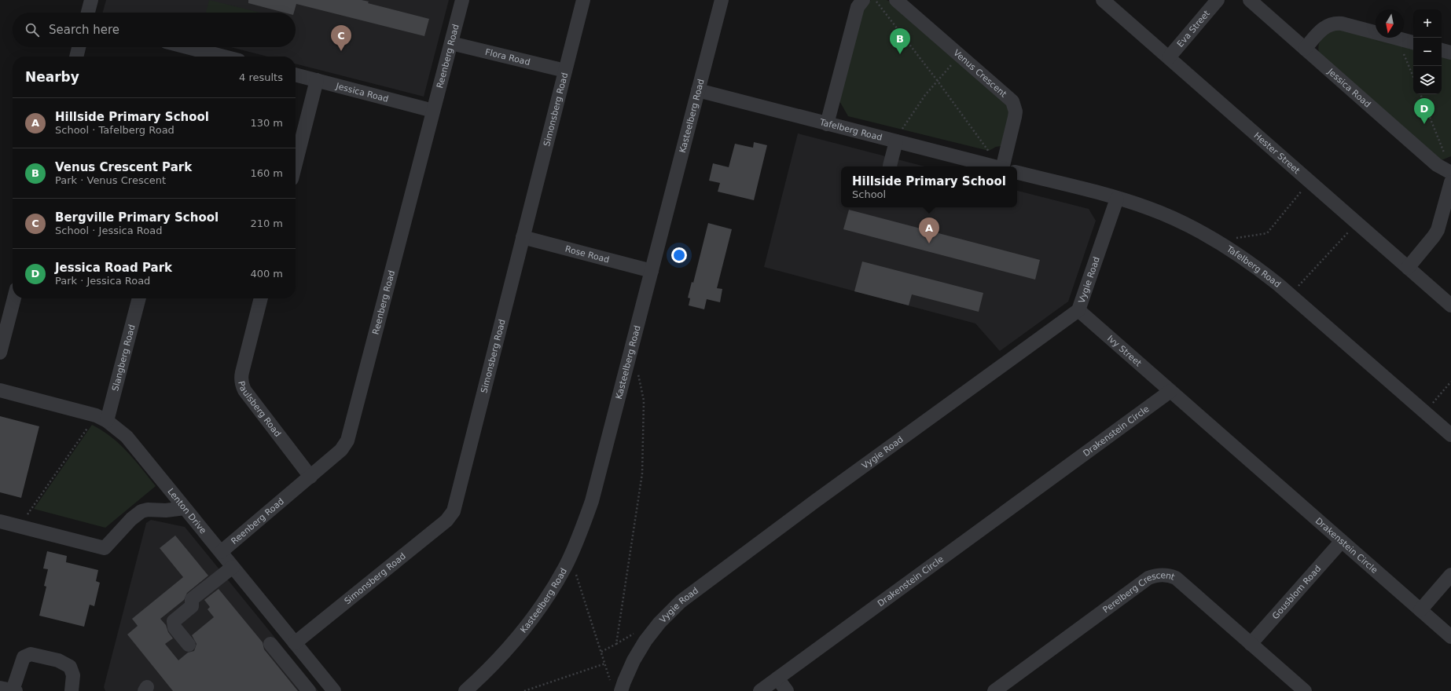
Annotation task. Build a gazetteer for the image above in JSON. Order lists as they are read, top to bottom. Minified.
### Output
{"streets":{"street":["Eva Street","Reenberg Road","Flora Road","Venus Crescent","Jessica Road","Simonsberg Road","Kasteelberg Road","Tafelberg Road","Hester Street","Rose Road","Vygie Road","Ivy Street","Slangberg Road","Paulsberg Road","Drakenstein Circle","Lenton Drive","Gousblom Road","Perelberg Crescent"]},"crossings":[["Eva Street","Hester Street"],["Reenberg Road","Flora Road"],["Reenberg Road","Jessica Road"],["Reenberg Road","Paulsberg Road"],["Reenberg Road","Lenton Drive"],["Flora Road","Simonsberg Road"],["Venus Crescent","Tafelberg Road"],["Simonsberg Road","Rose Road"],["Simonsberg Road","Lenton Drive"],["Kasteelberg Road","Tafelberg Road"],["Kasteelberg Road","Rose Road"],["Tafelberg Road","Vygie Road"],["Vygie Road","Ivy Street"],["Ivy Street","Drakenstein Circle"],["Slangberg Road","Lenton Drive"],["Drakenstein Circle","Gousblom Road"],["Gousblom Road","Perelberg Crescent"]],"north":"bottom","page":{"map_buttons":["+","−"],"search":"Search here","pins":["C","B","D","A"],"heading":["Nearby","4 results"],"list":[{"mark":"A","name":"Hillside Primary School","note":"School · Tafelberg Road","value":"130 m"},{"mark":"B","name":"Venus Crescent Park","note":"Park · Venus Crescent","value":"160 m"},{"mark":"C","name":"Bergville Primary School","note":"School · Jessica Road","value":"210 m"},{"mark":"D","name":"Jessica Road Park","note":"Park · Jessica Road","value":"400 m"}],"popup":["Hillside Primary School","School"]}}
